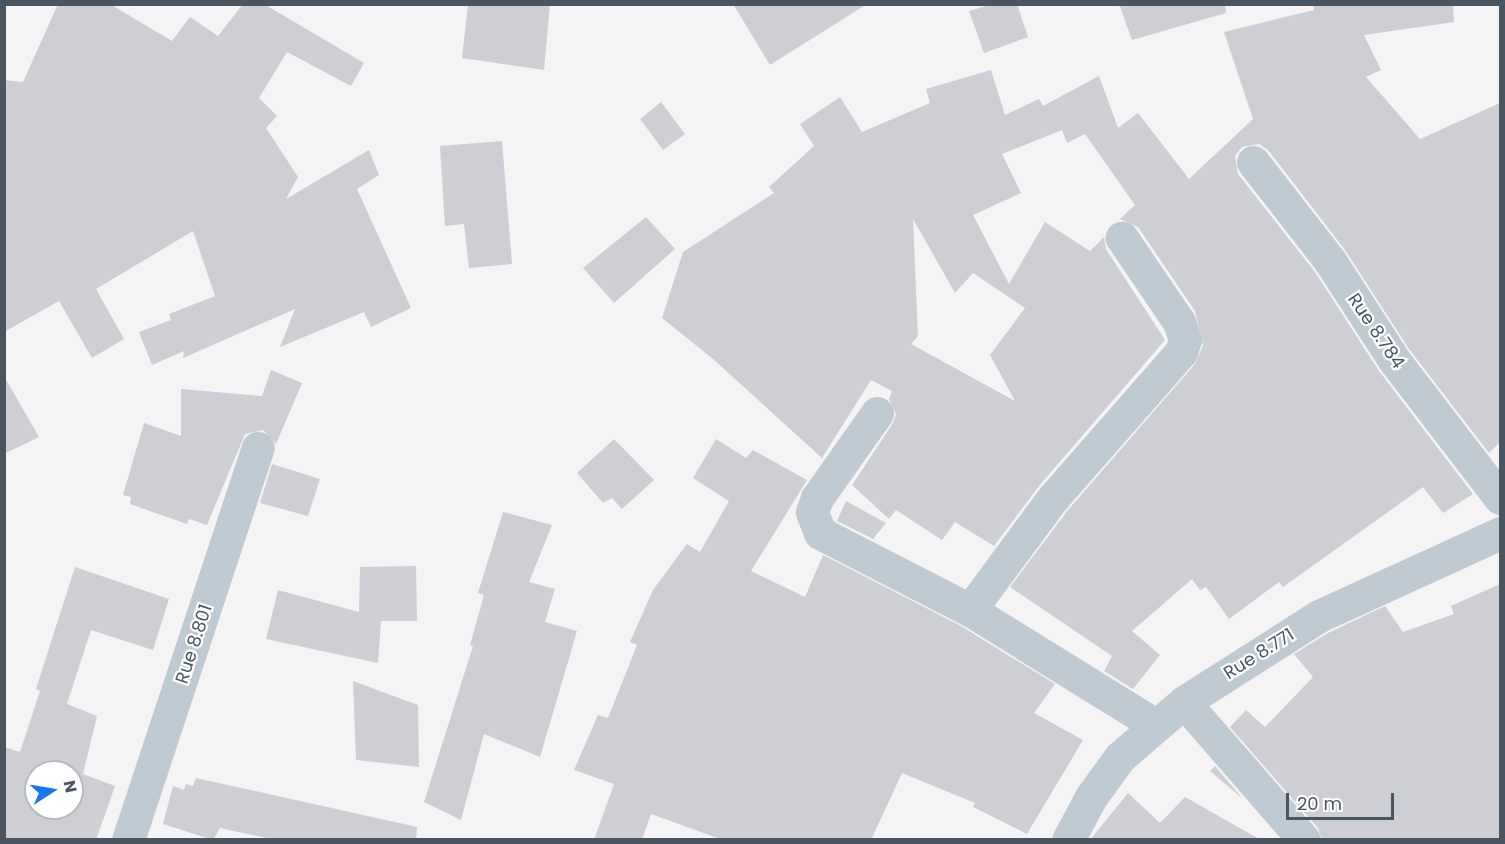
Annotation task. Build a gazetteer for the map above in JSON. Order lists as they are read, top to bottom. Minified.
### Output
{"streets":{"street":["Rue 8.784","Rue 8.801","Rue 8.771"]},"scale_bar":"20 m","north":"right"}
